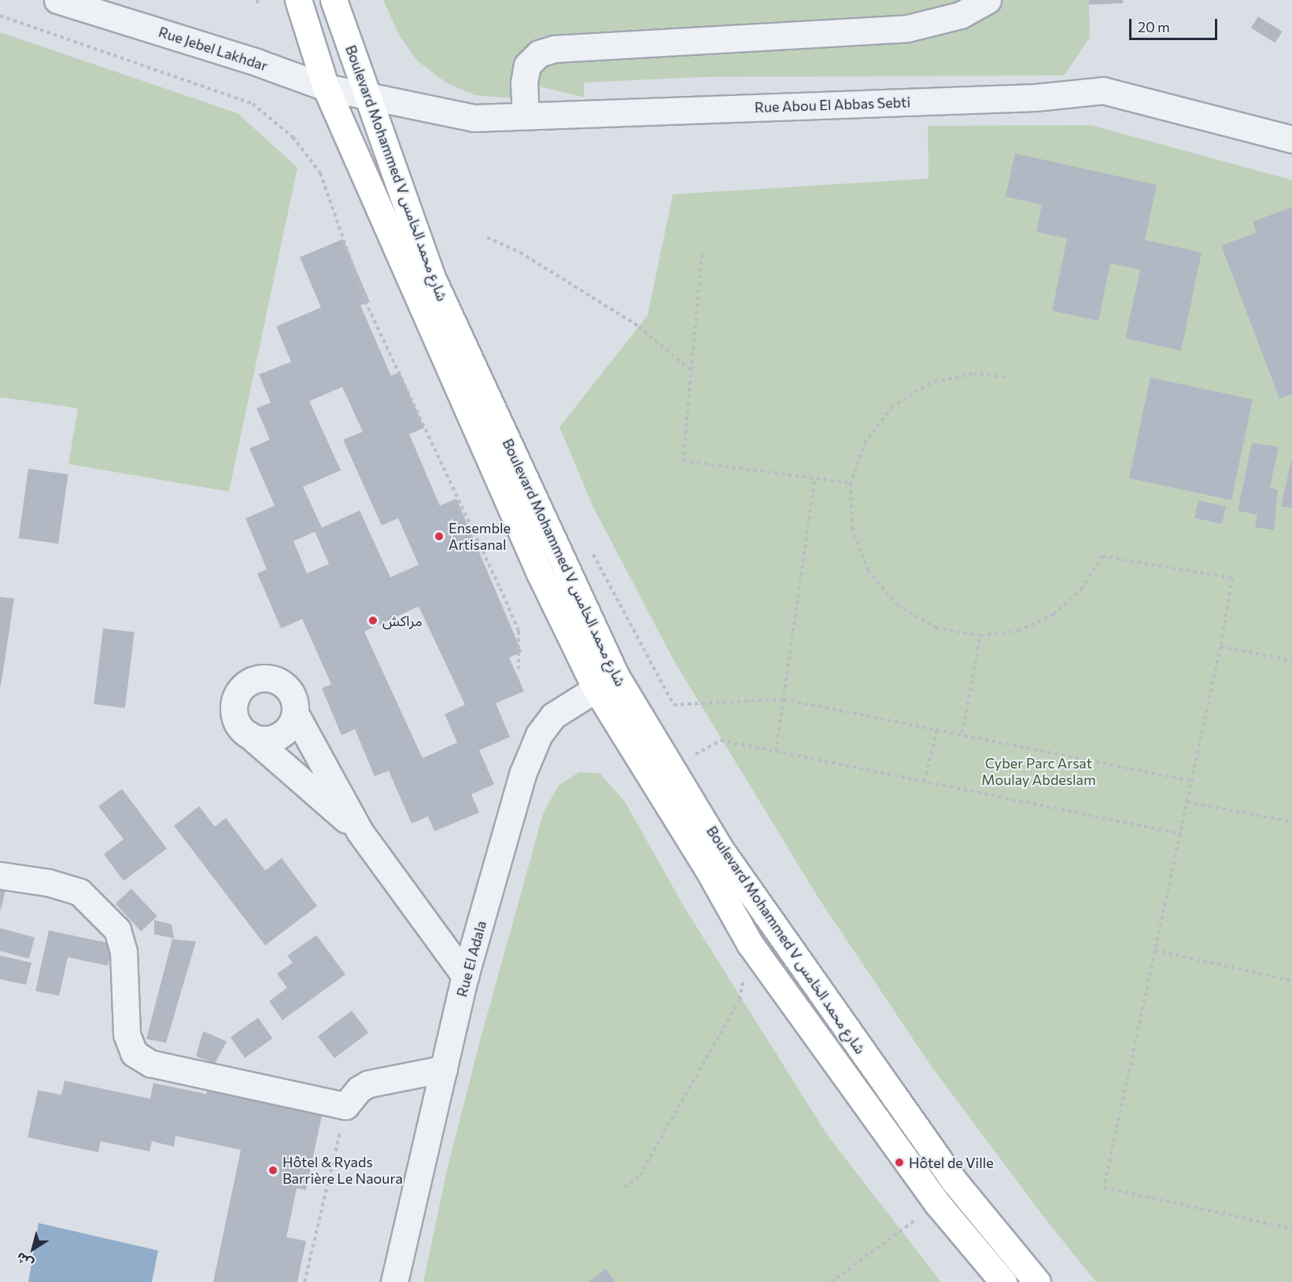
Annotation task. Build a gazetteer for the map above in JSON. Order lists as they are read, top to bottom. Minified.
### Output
{"streets":{"main road":["Boulevard Mohammed V شارع محمد الخامس"],"street":["Rue Jebel Lakhdar","Rue Abou El Abbas Sebti","Rue El Adala"]},"crossings":[["Rue Jebel Lakhdar","Rue Abou El Abbas Sebti"],["Rue Jebel Lakhdar","Boulevard Mohammed V شارع محمد الخامس"],["Rue Abou El Abbas Sebti","Boulevard Mohammed V شارع محمد الخامس"],["Boulevard Mohammed V شارع محمد الخامس","Rue El Adala"]],"parks":["Cyber Parc Arsat Moulay Abdeslam"],"places":["Ensemble Artisanal","مراكش","Hôtel de Ville","Hôtel & Ryads Barrière Le Naoura"],"scale_bar":"20 m","north":"bottom left"}
